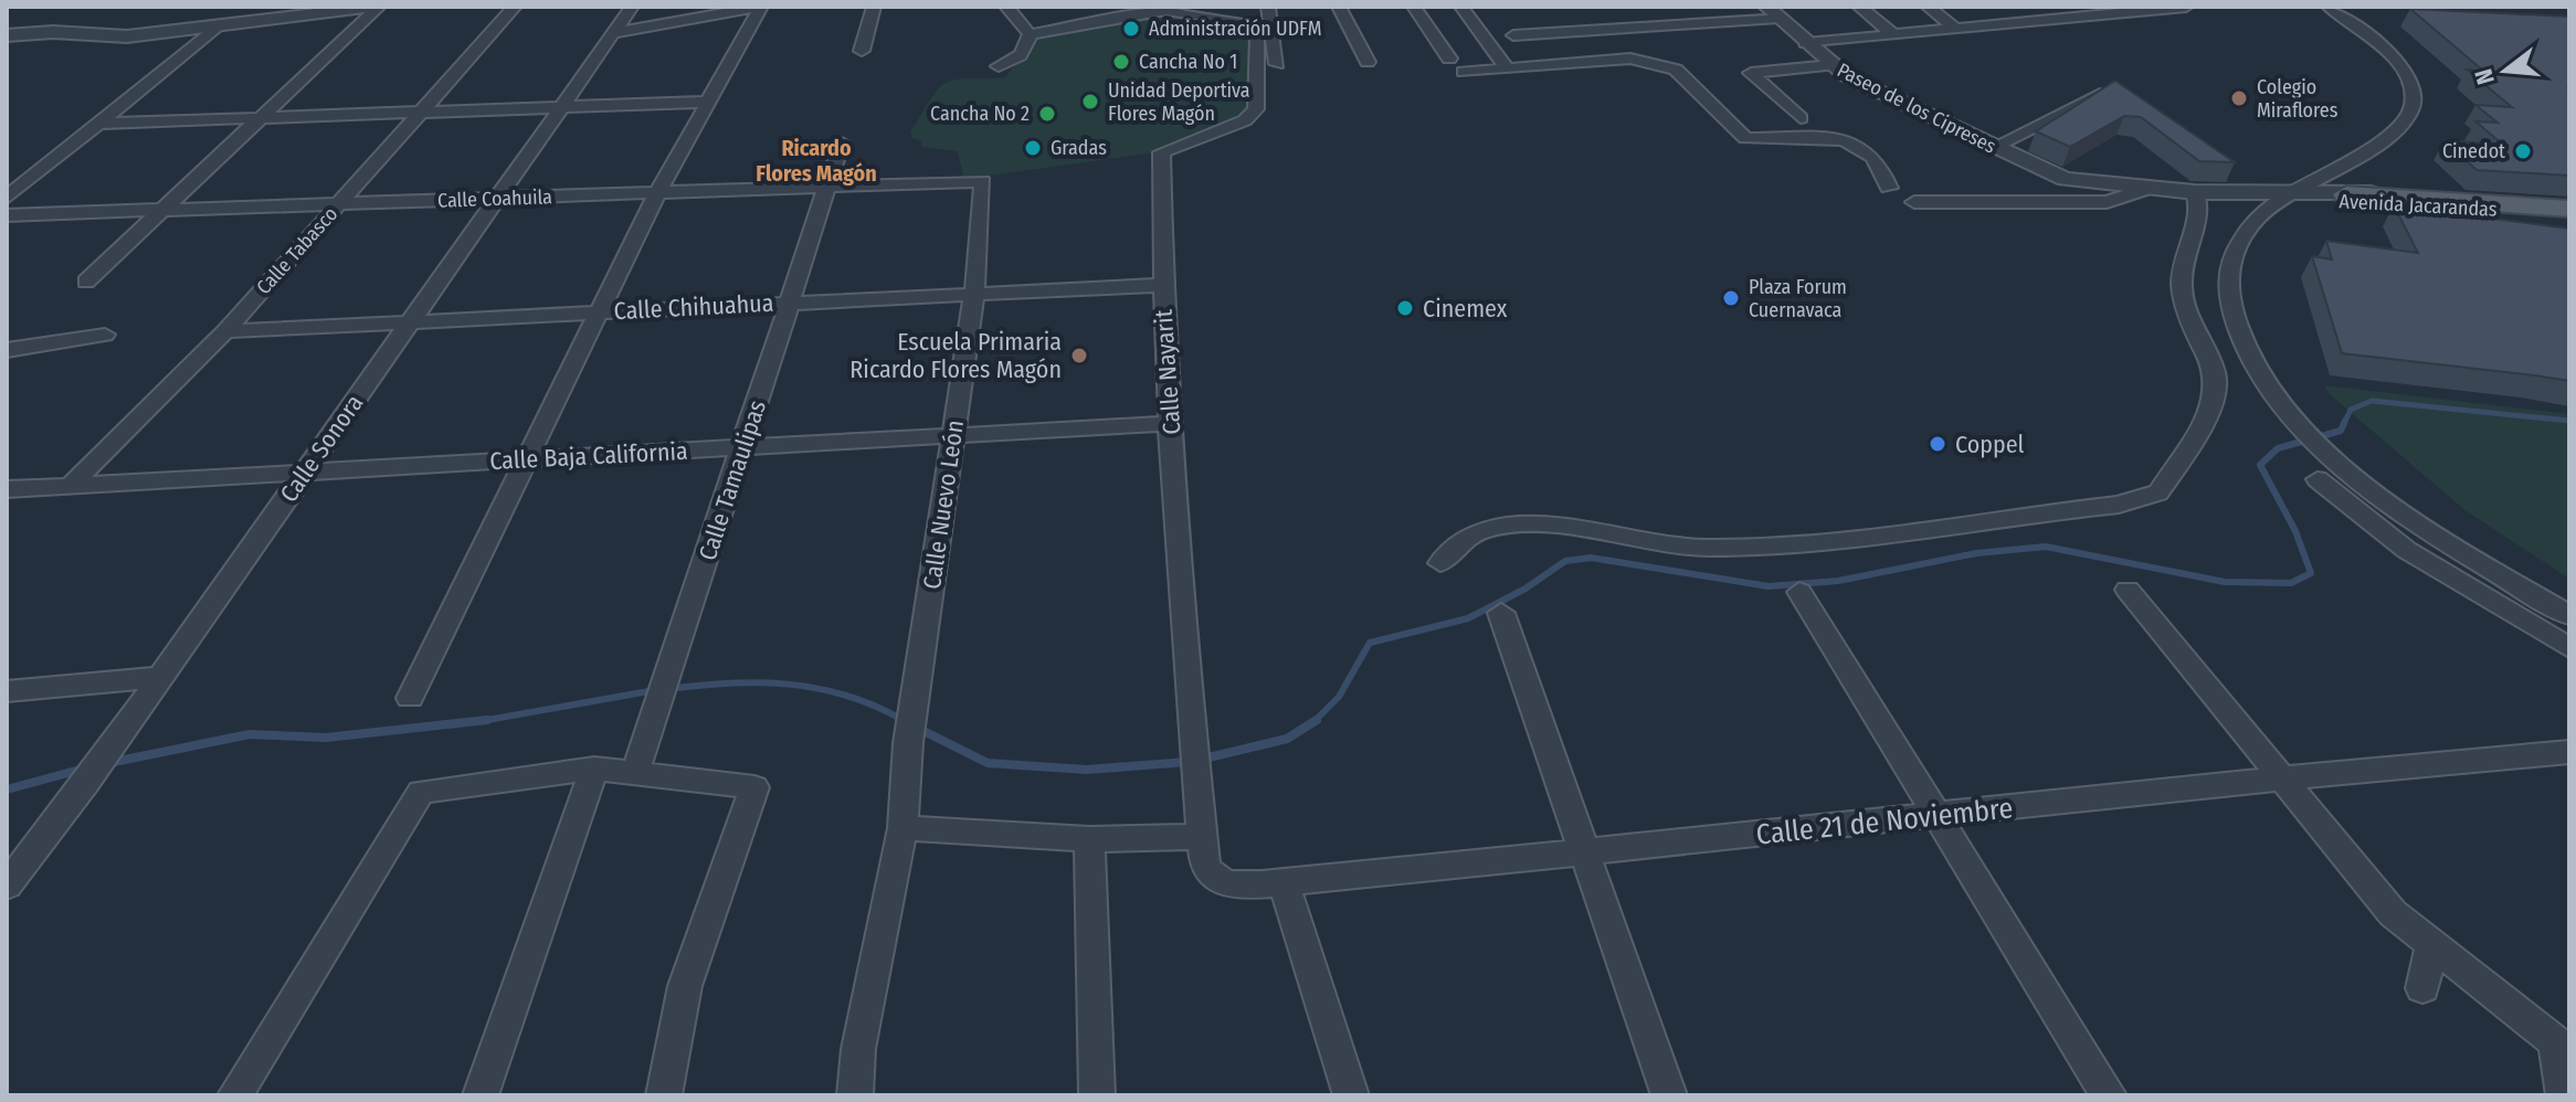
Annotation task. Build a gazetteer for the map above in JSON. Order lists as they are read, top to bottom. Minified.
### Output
{"streets":{"street":["Paseo de los Cipreses","Calle Coahuila","Avenida Jacarandas","Calle Tabasco","Calle Chihuahua","Calle Nayarit","Calle Sonora","Calle Baja California","Calle Tamaulipas","Calle Nuevo León","Calle 21 de Noviembre"]},"crossings":[["Paseo de los Cipreses","Avenida Jacarandas"],["Calle Coahuila","Calle Tabasco"],["Calle Coahuila","Calle Sonora"],["Calle Coahuila","Calle Tamaulipas"],["Calle Coahuila","Calle Nuevo León"],["Calle Tabasco","Calle Chihuahua"],["Calle Tabasco","Calle Baja California"],["Calle Chihuahua","Calle Nayarit"],["Calle Chihuahua","Calle Sonora"],["Calle Chihuahua","Calle Tamaulipas"],["Calle Chihuahua","Calle Nuevo León"],["Calle Nayarit","Calle Baja California"],["Calle Nayarit","Calle 21 de Noviembre"],["Calle Sonora","Calle Baja California"],["Calle Baja California","Calle Tamaulipas"],["Calle Baja California","Calle Nuevo León"]],"districts":["Ricardo Flores Magón"],"places":["Administración UDFM","Cancha No 1","Colegio Miraflores","Unidad Deportiva Flores Magón","Cancha No 2","Gradas","Cinedot","Plaza Forum Cuernavaca","Cinemex","Escuela Primaria Ricardo Flores Magón","Coppel"],"north":"left"}
